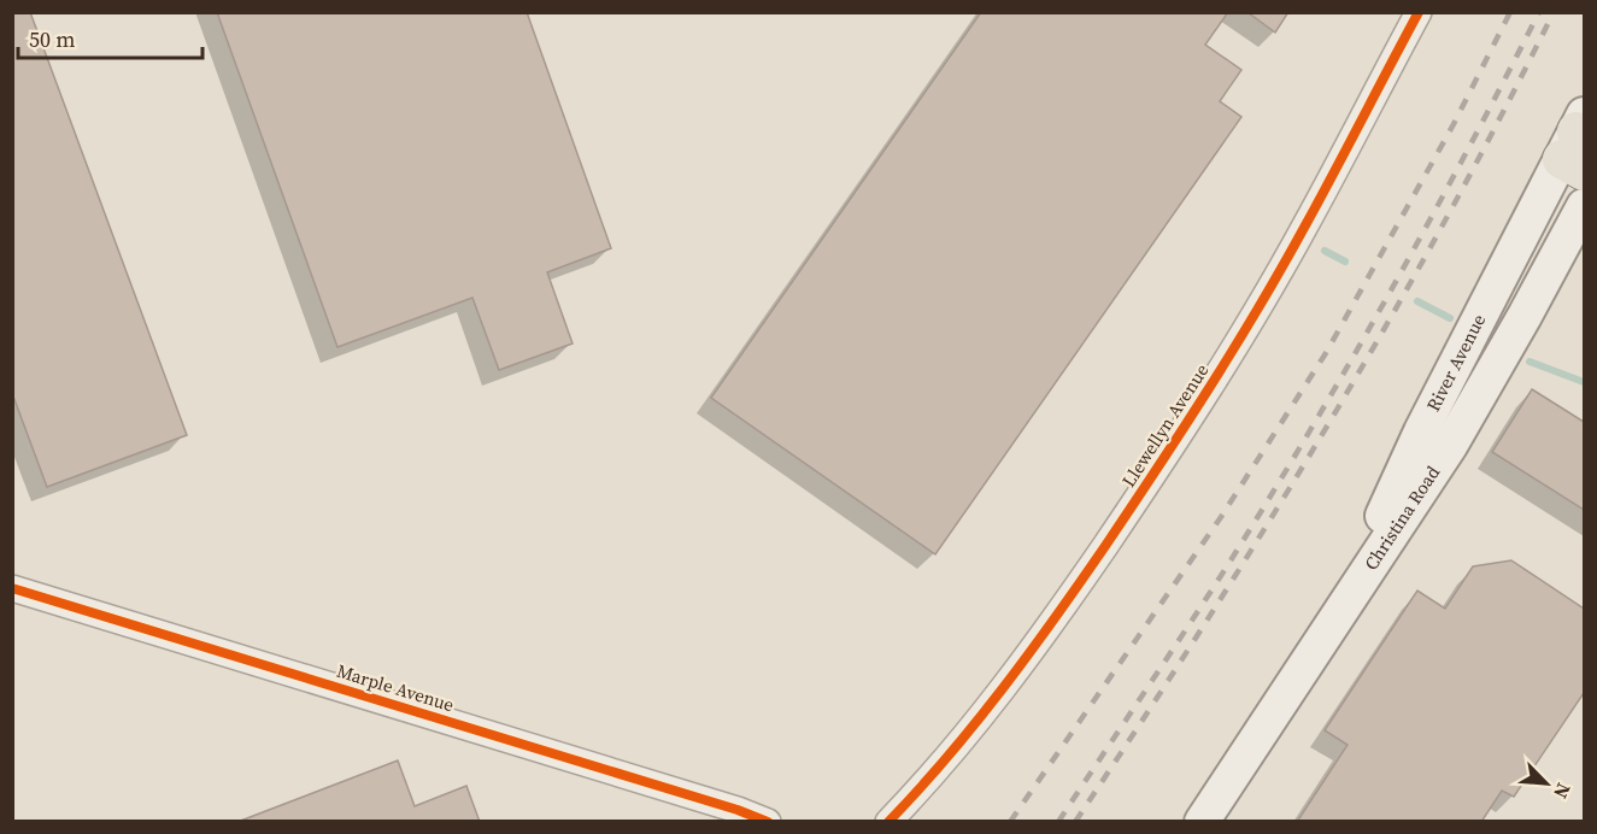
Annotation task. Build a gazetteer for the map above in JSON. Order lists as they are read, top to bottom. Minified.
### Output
{"streets":{"main road":["River Avenue","Christina Road"],"street":["Llewellyn Avenue","Marple Avenue"]},"crossings":[["River Avenue","Christina Road"]],"scale_bar":"50 m","north":"bottom right"}
